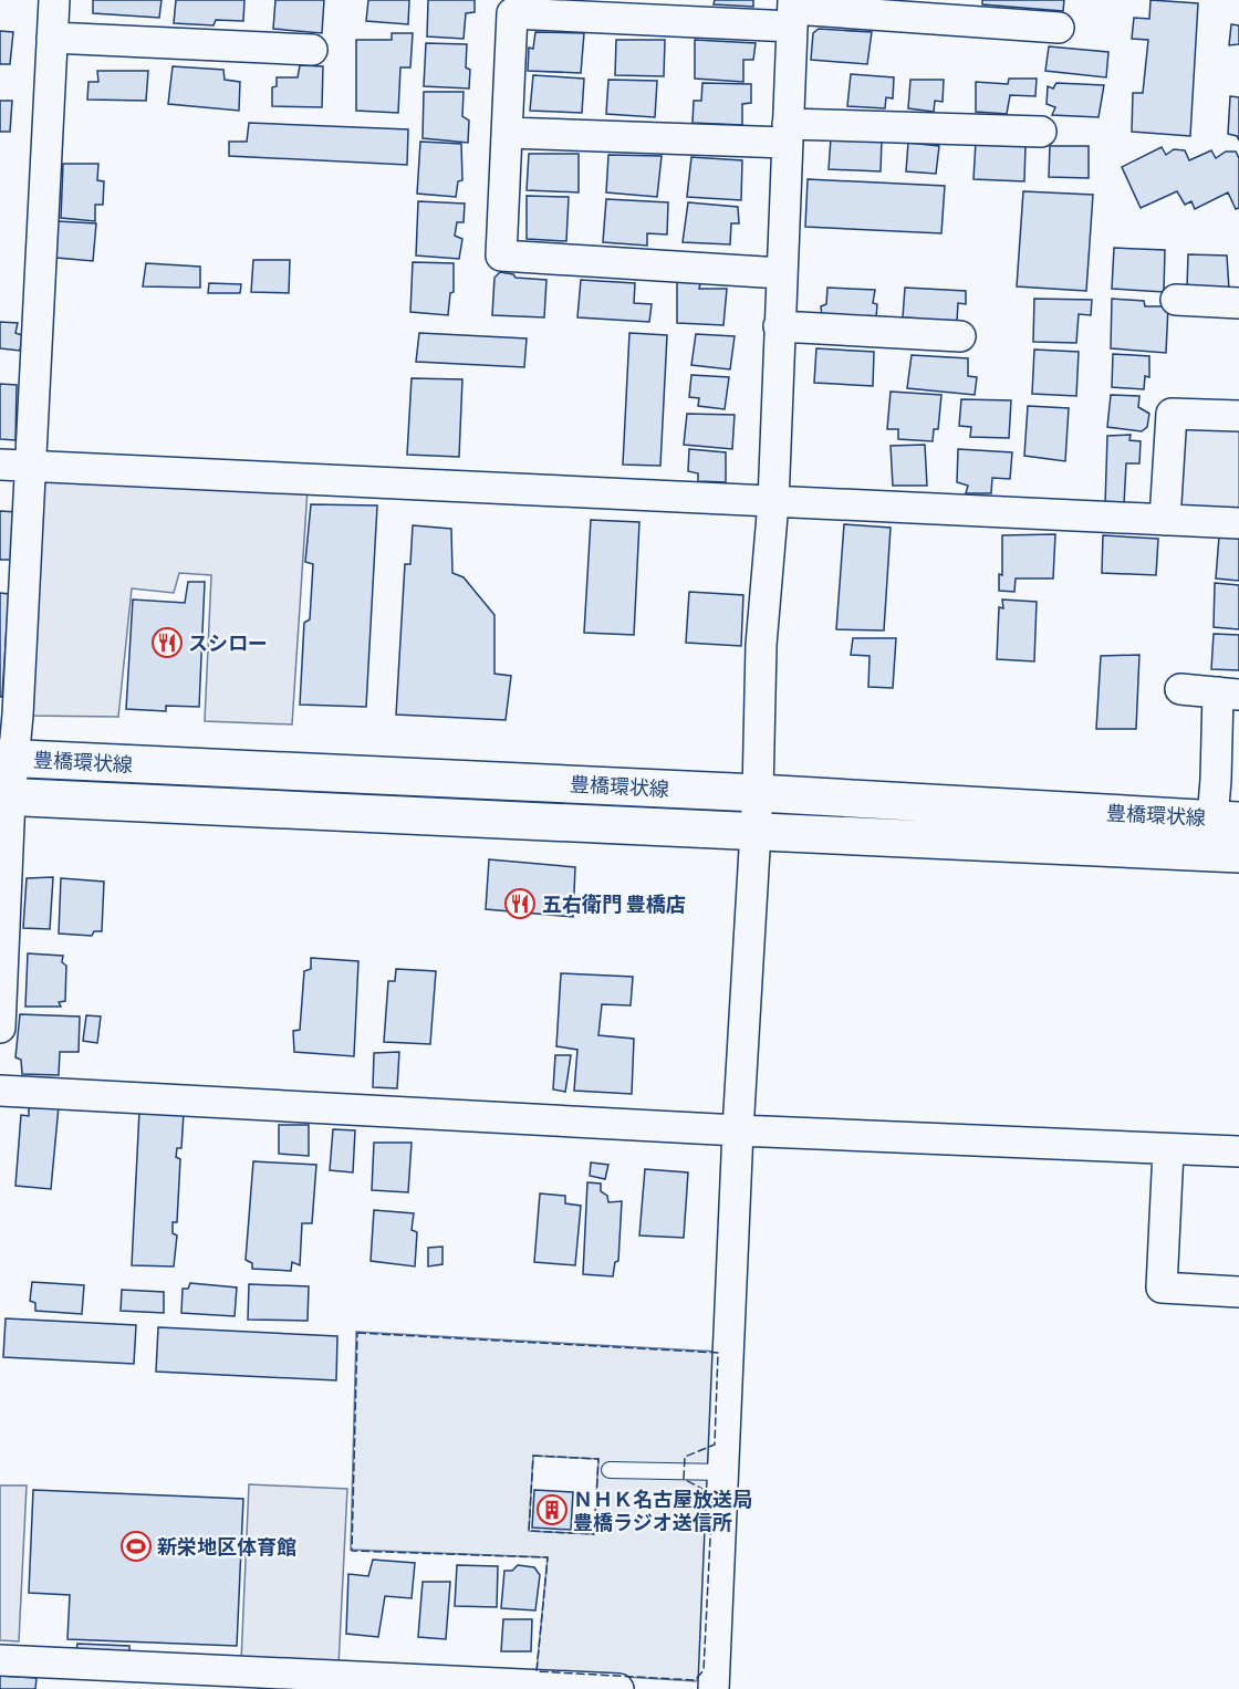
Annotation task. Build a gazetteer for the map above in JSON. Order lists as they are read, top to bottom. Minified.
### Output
{"streets":{"main road":["豊橋環状線"]},"places":{"restaurant":["スシロー","五右衛門 豊橋店"],"building":["ＮＨＫ名古屋放送局 豊橋ラジオ送信所"],"sports":["新栄地区体育館"]}}
